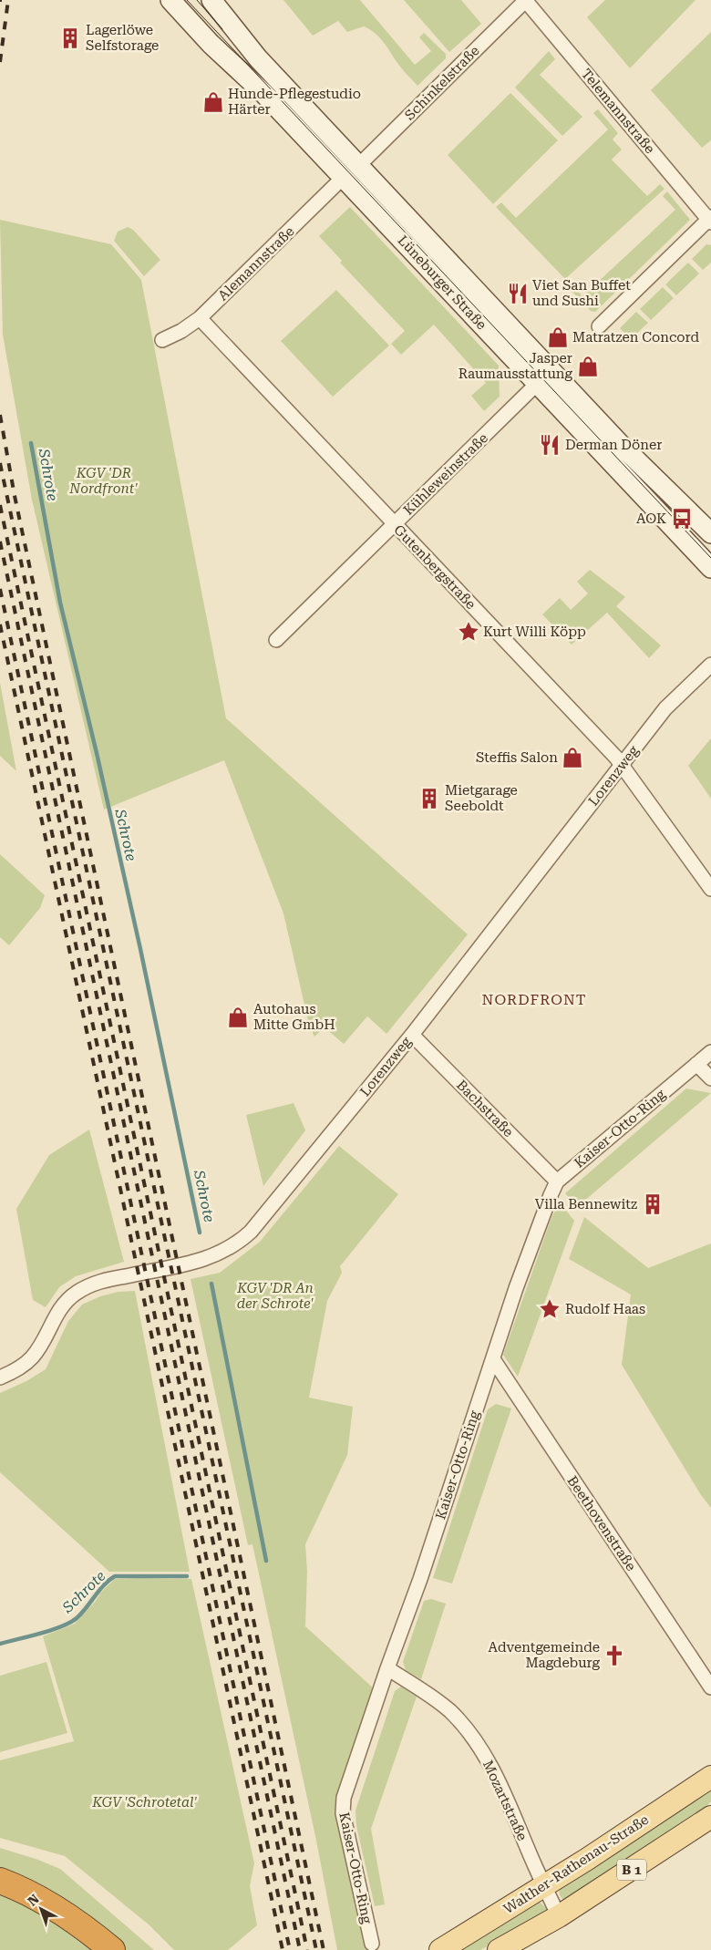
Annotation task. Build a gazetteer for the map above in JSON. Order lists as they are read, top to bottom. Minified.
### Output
{"streets":{"main road":["Lüneburger Straße","Walther-Rathenau-Straße","B 1"],"street":["Schinkelstraße","Telemannstraße","Alemannstraße","Kühleweinstraße","Gutenbergstraße","Lorenzweg","Bachstraße","Kaiser-Otto-Ring","Beethovenstraße","Mozartstraße"]},"crossings":[["Schinkelstraße","Telemannstraße"],["Schinkelstraße","Lüneburger Straße"],["Alemannstraße","Lüneburger Straße"],["Alemannstraße","Gutenbergstraße"],["Lüneburger Straße","Kühleweinstraße"],["Kühleweinstraße","Gutenbergstraße"],["Gutenbergstraße","Lorenzweg"],["Lorenzweg","Bachstraße"],["Bachstraße","Kaiser-Otto-Ring"],["Kaiser-Otto-Ring","Beethovenstraße"],["Kaiser-Otto-Ring","Mozartstraße"],["Mozartstraße","Walther-Rathenau-Straße"],["Mozartstraße","B 1"]],"districts":["NORDFRONT"],"water":["Schrote"],"parks":["KGV 'DR Nordfront'","KGV 'DR An der Schrote'","KGV 'Schrotetal'"],"places":{"building":["Lagerlöwe Selfstorage","Mietgarage Seeboldt","Villa Bennewitz"],"shop":["Hunde-Pflegestudio Härter","Matratzen Concord","Jasper Raumausstattung","Steffis Salon","Autohaus Mitte GmbH"],"restaurant":["Viet San Buffet und Sushi","Derman Döner"],"bus stop":["AOK"],"place":["Kurt Willi Köpp","Rudolf Haas"],"church":["Adventgemeinde Magdeburg"]},"north":"top left"}
